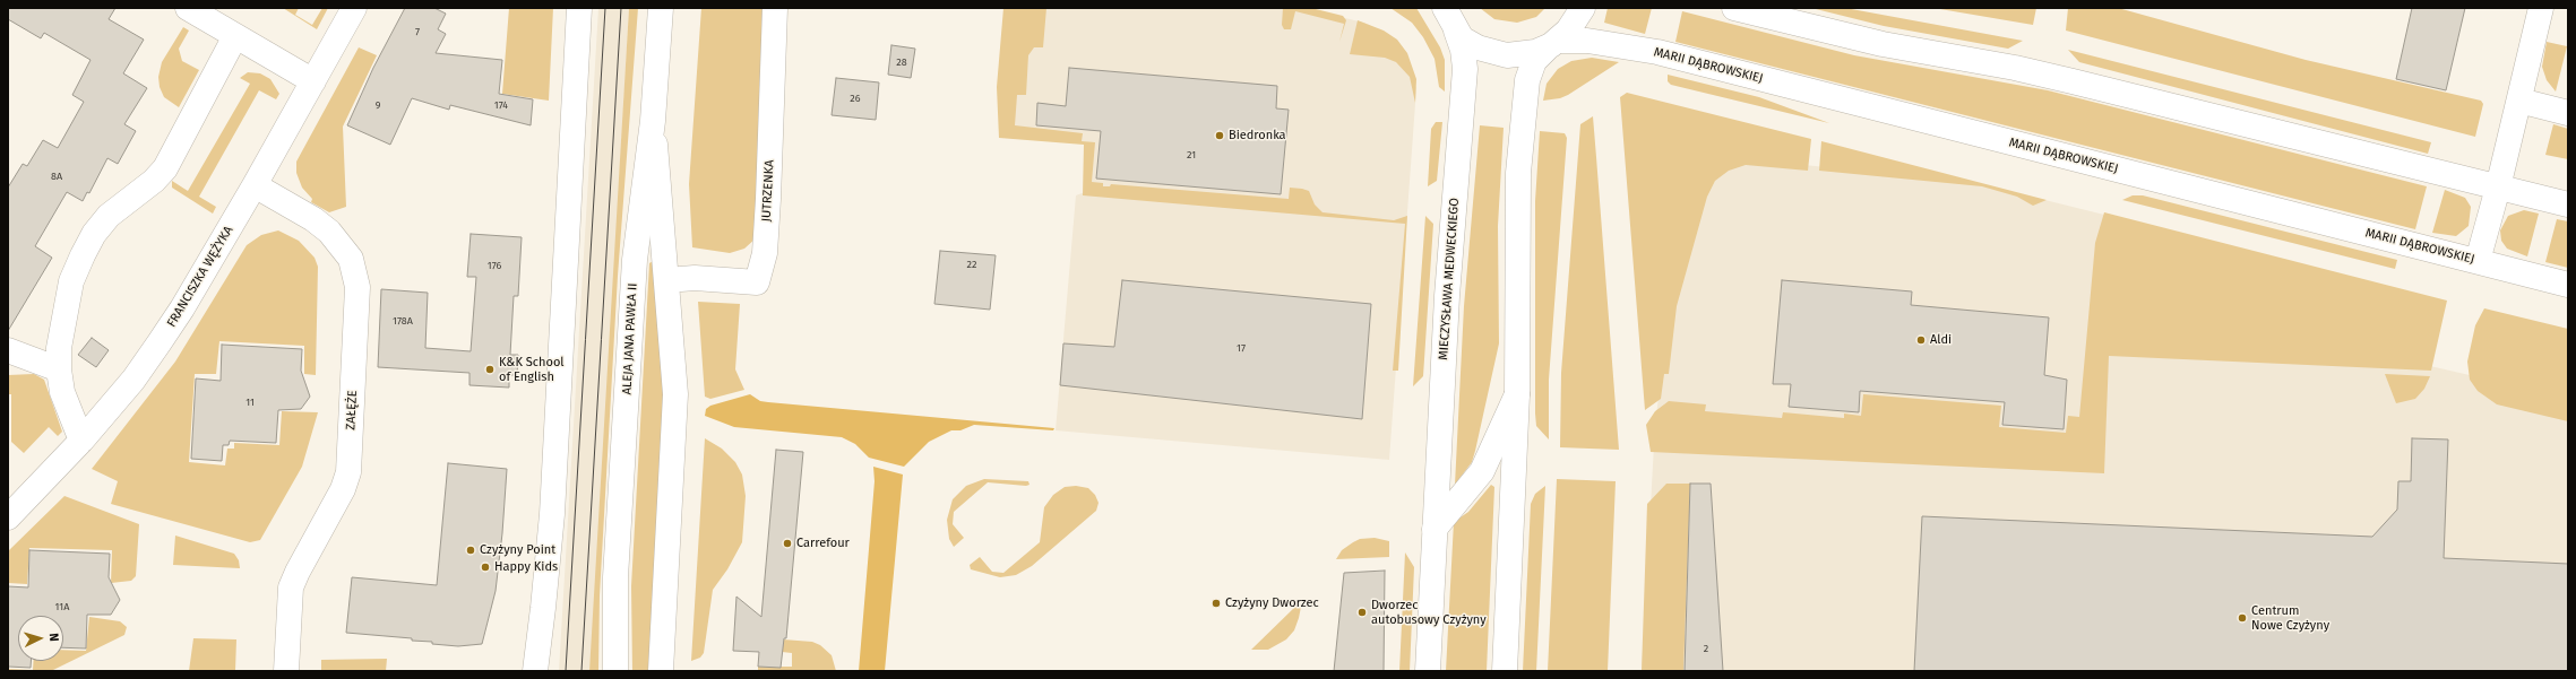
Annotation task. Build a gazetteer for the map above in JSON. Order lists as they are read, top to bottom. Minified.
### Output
{"streets":{"street":["MARII DĄBROWSKIEJ","JUTRZENKA","FRANCISZKA WĘŻYKA","MIECZYSŁAWA MEDWECKIEGO","ALEJA JANA PAWŁA II","ZAŁĘŻE"]},"crossings":[["MARII DĄBROWSKIEJ","MIECZYSŁAWA MEDWECKIEGO"],["FRANCISZKA WĘŻYKA","ZAŁĘŻE"]],"places":["Biedronka","Aldi","K&K School of English","Carrefour","Czyżyny Point","Happy Kids","Czyżyny Dworzec","Dworzec autobusowy Czyżyny","Centrum Nowe Czyżyny"],"house_numbers":["7","28","26","9","174","21","8A","22","176","178A","17","11","11A","2"],"north":"right"}
